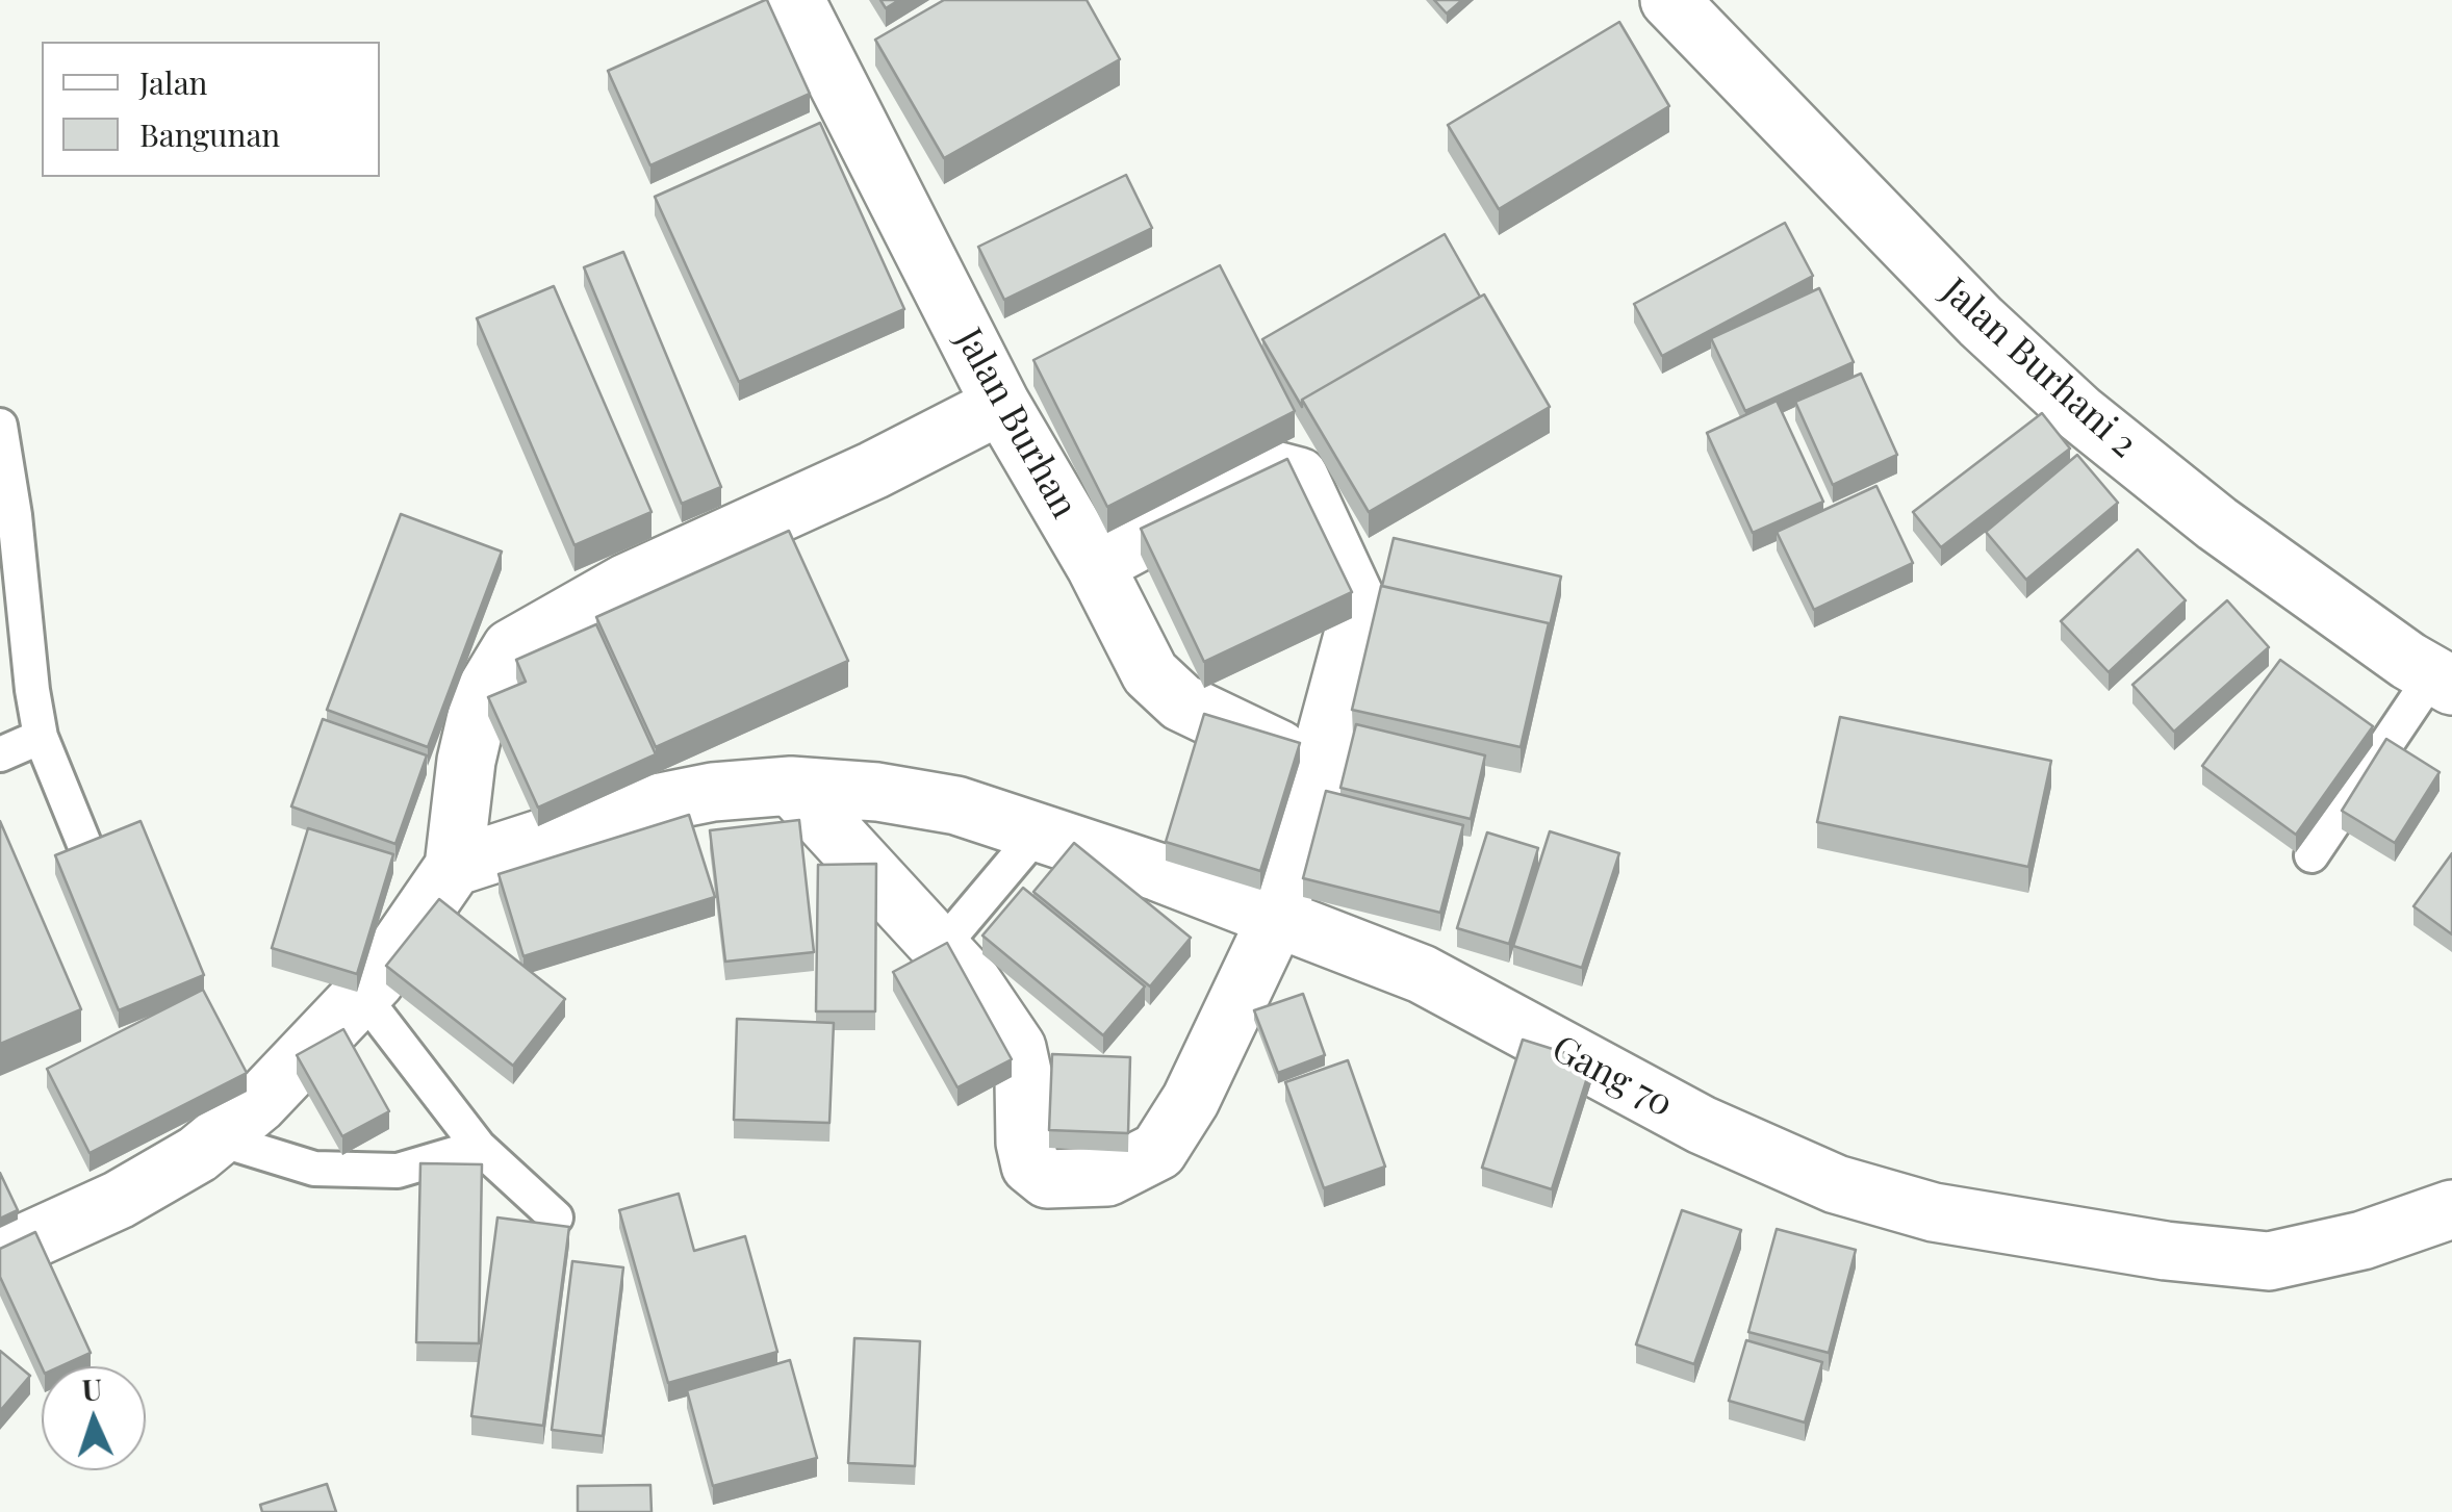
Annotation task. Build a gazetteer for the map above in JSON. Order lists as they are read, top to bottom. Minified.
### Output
{"streets":{"street":["Jalan Burhani 2","Jalan Burhan","Gang 70"]},"legend":["Jalan","Bangunan"],"north":"top"}
